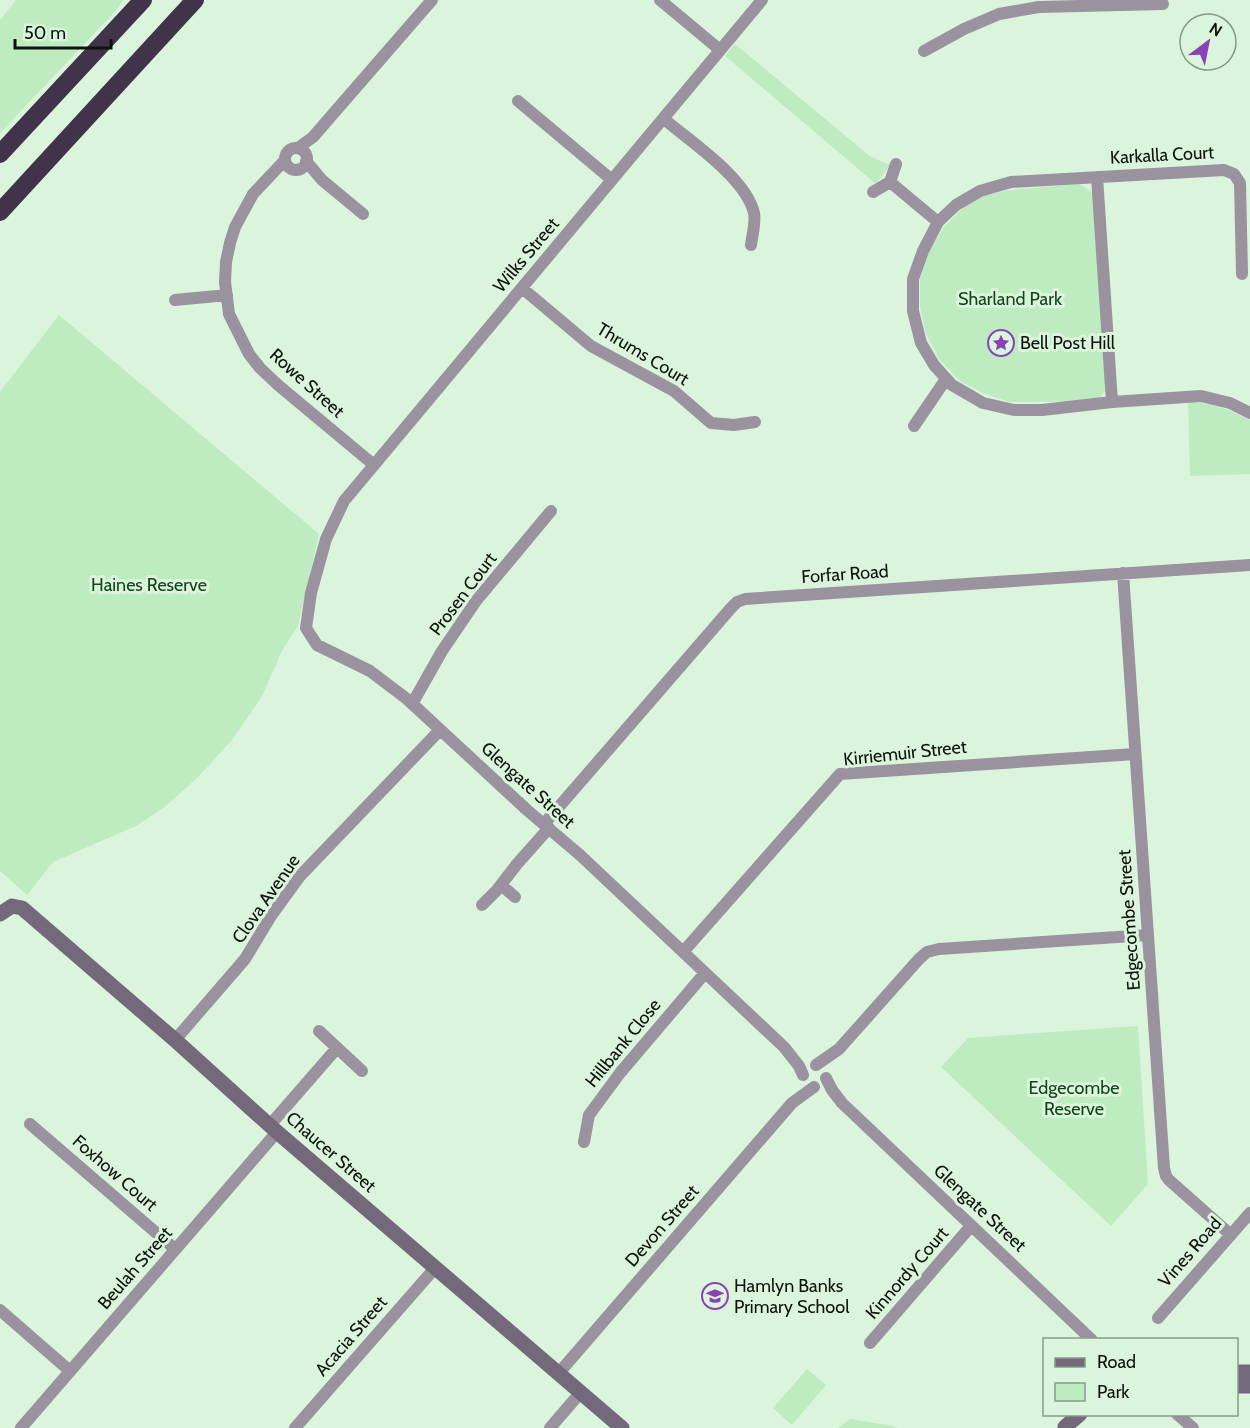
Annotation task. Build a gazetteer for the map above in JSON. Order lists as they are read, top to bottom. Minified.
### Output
{"streets":{"street":["Karkalla Court","Wilks Street","Thrums Court","Rowe Street","Forfar Road","Prosen Court","Kirriemuir Street","Glengate Street","Clova Avenue","Edgecombe Street","Hillbank Close","Chaucer Street","Foxhow Court","Devon Street","Vines Road","Beulah Street","Kinnordy Court","Acacia Street"]},"crossings":[["Wilks Street","Thrums Court"],["Wilks Street","Rowe Street"],["Wilks Street","Glengate Street"],["Forfar Road","Glengate Street"],["Forfar Road","Edgecombe Street"],["Prosen Court","Glengate Street"],["Kirriemuir Street","Glengate Street"],["Kirriemuir Street","Edgecombe Street"],["Glengate Street","Clova Avenue"],["Glengate Street","Hillbank Close"],["Glengate Street","Devon Street"],["Glengate Street","Kinnordy Court"],["Clova Avenue","Chaucer Street"],["Edgecombe Street","Devon Street"],["Edgecombe Street","Vines Road"],["Chaucer Street","Devon Street"],["Chaucer Street","Beulah Street"],["Chaucer Street","Acacia Street"],["Foxhow Court","Beulah Street"]],"parks":["Sharland Park","Haines Reserve","Edgecombe Reserve"],"places":{"place":["Bell Post Hill"],"school or university":["Hamlyn Banks Primary School"]},"legend":["Road","Park"],"scale_bar":"50 m","north":"top right"}
